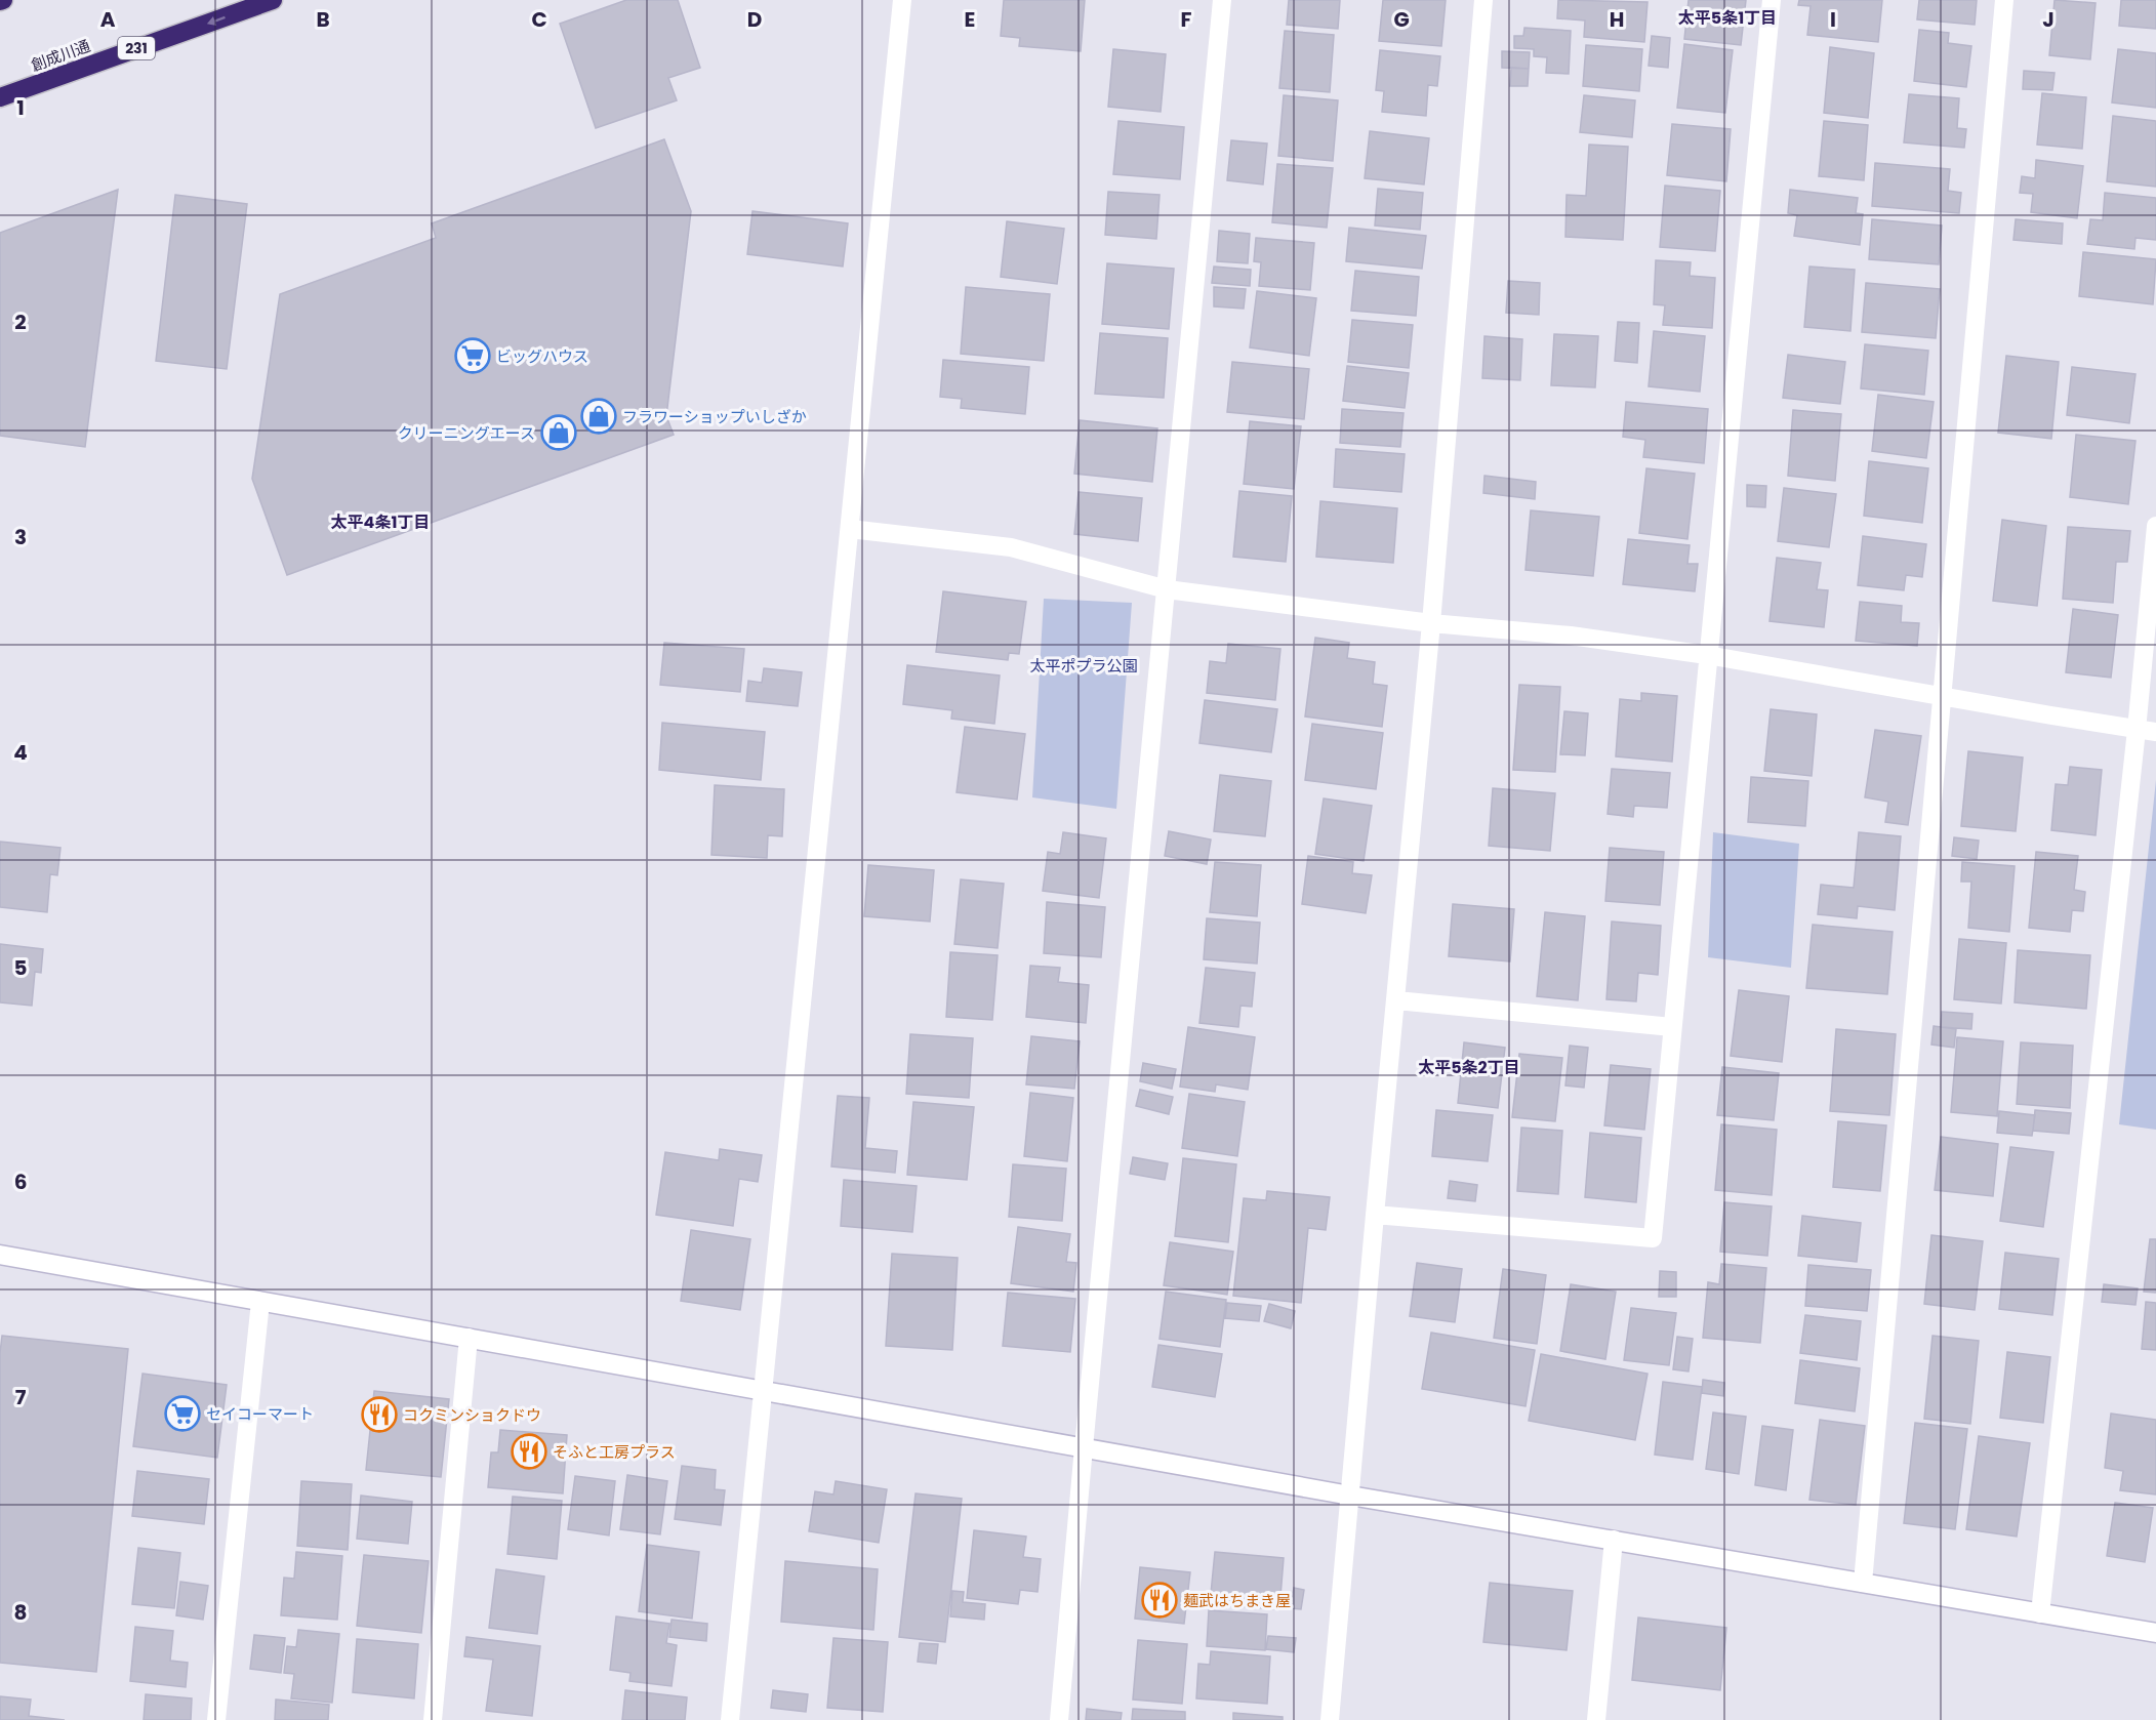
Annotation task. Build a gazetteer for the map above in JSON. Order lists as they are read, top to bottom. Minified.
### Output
{"streets":{"highway":["231","創成川通"]},"one_way":["創成川通"],"districts":["太平5条1丁目","太平4条1丁目","太平5条2丁目"],"parks":["太平ポプラ公園"],"places":{"supermarket":["ビッグハウス","セイコーマート"],"shop":["フラワーショップいしざか","クリーニングエース"],"restaurant":["コクミンショクドウ","そふと工房プラス","麺武はちまき屋"]},"grid":{"columns":["A","B","C","D","E","F","G","H","I","J"],"rows":["1","2","3","4","5","6","7","8"]}}
